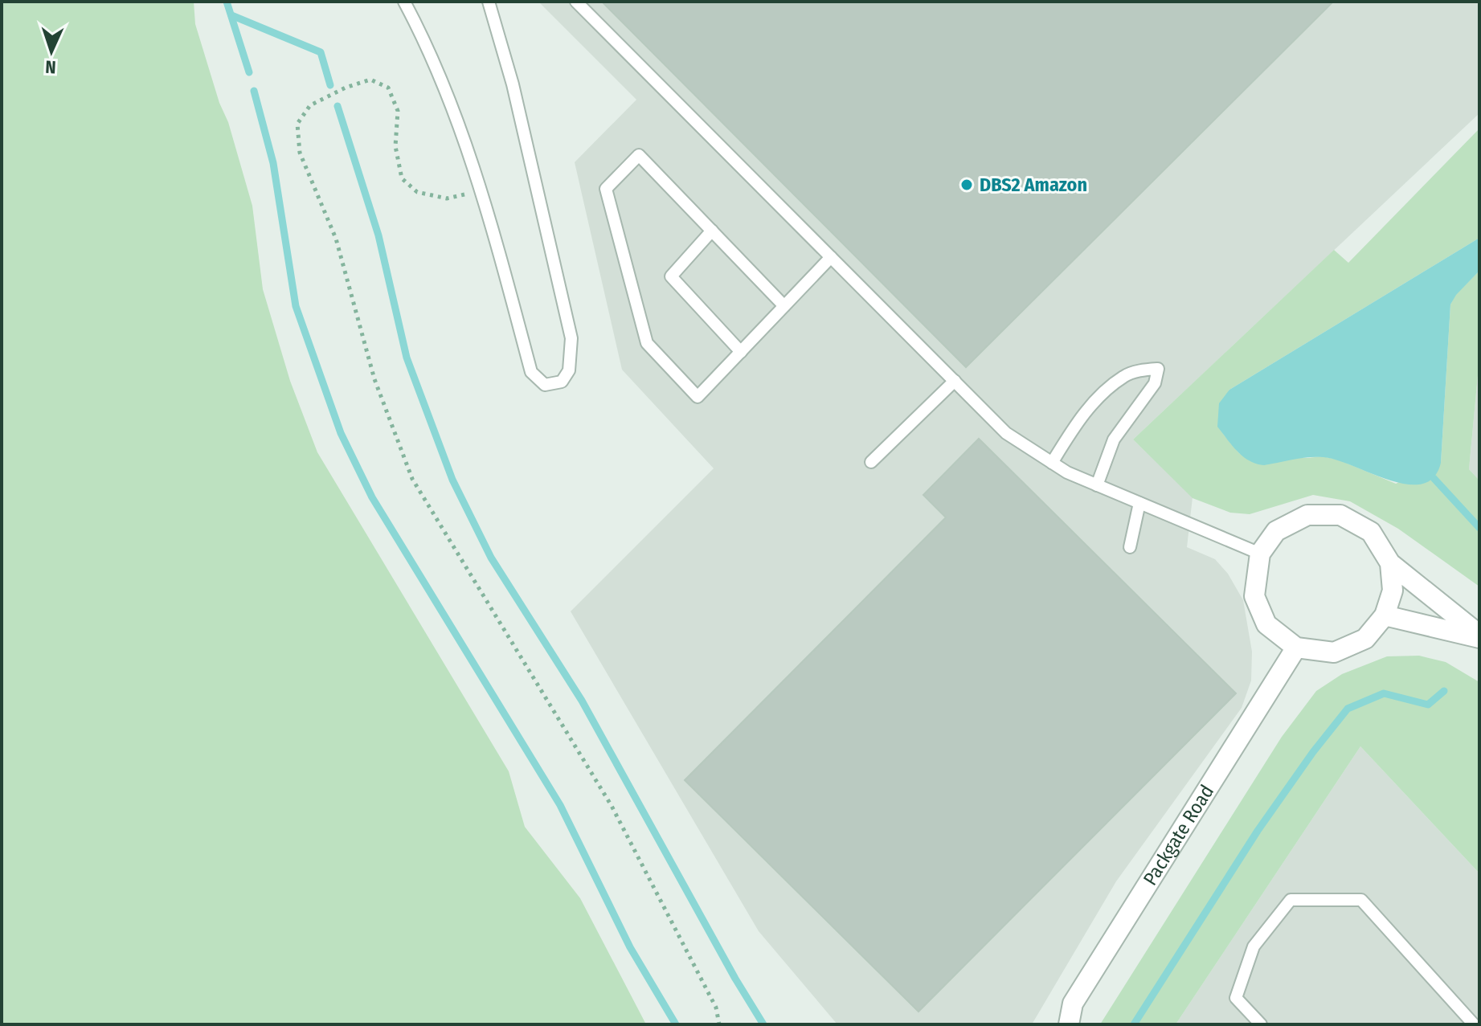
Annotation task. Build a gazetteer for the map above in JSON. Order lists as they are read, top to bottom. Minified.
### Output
{"streets":{"street":["Packgate Road"]},"places":["DBS2 Amazon"],"north":"bottom"}
